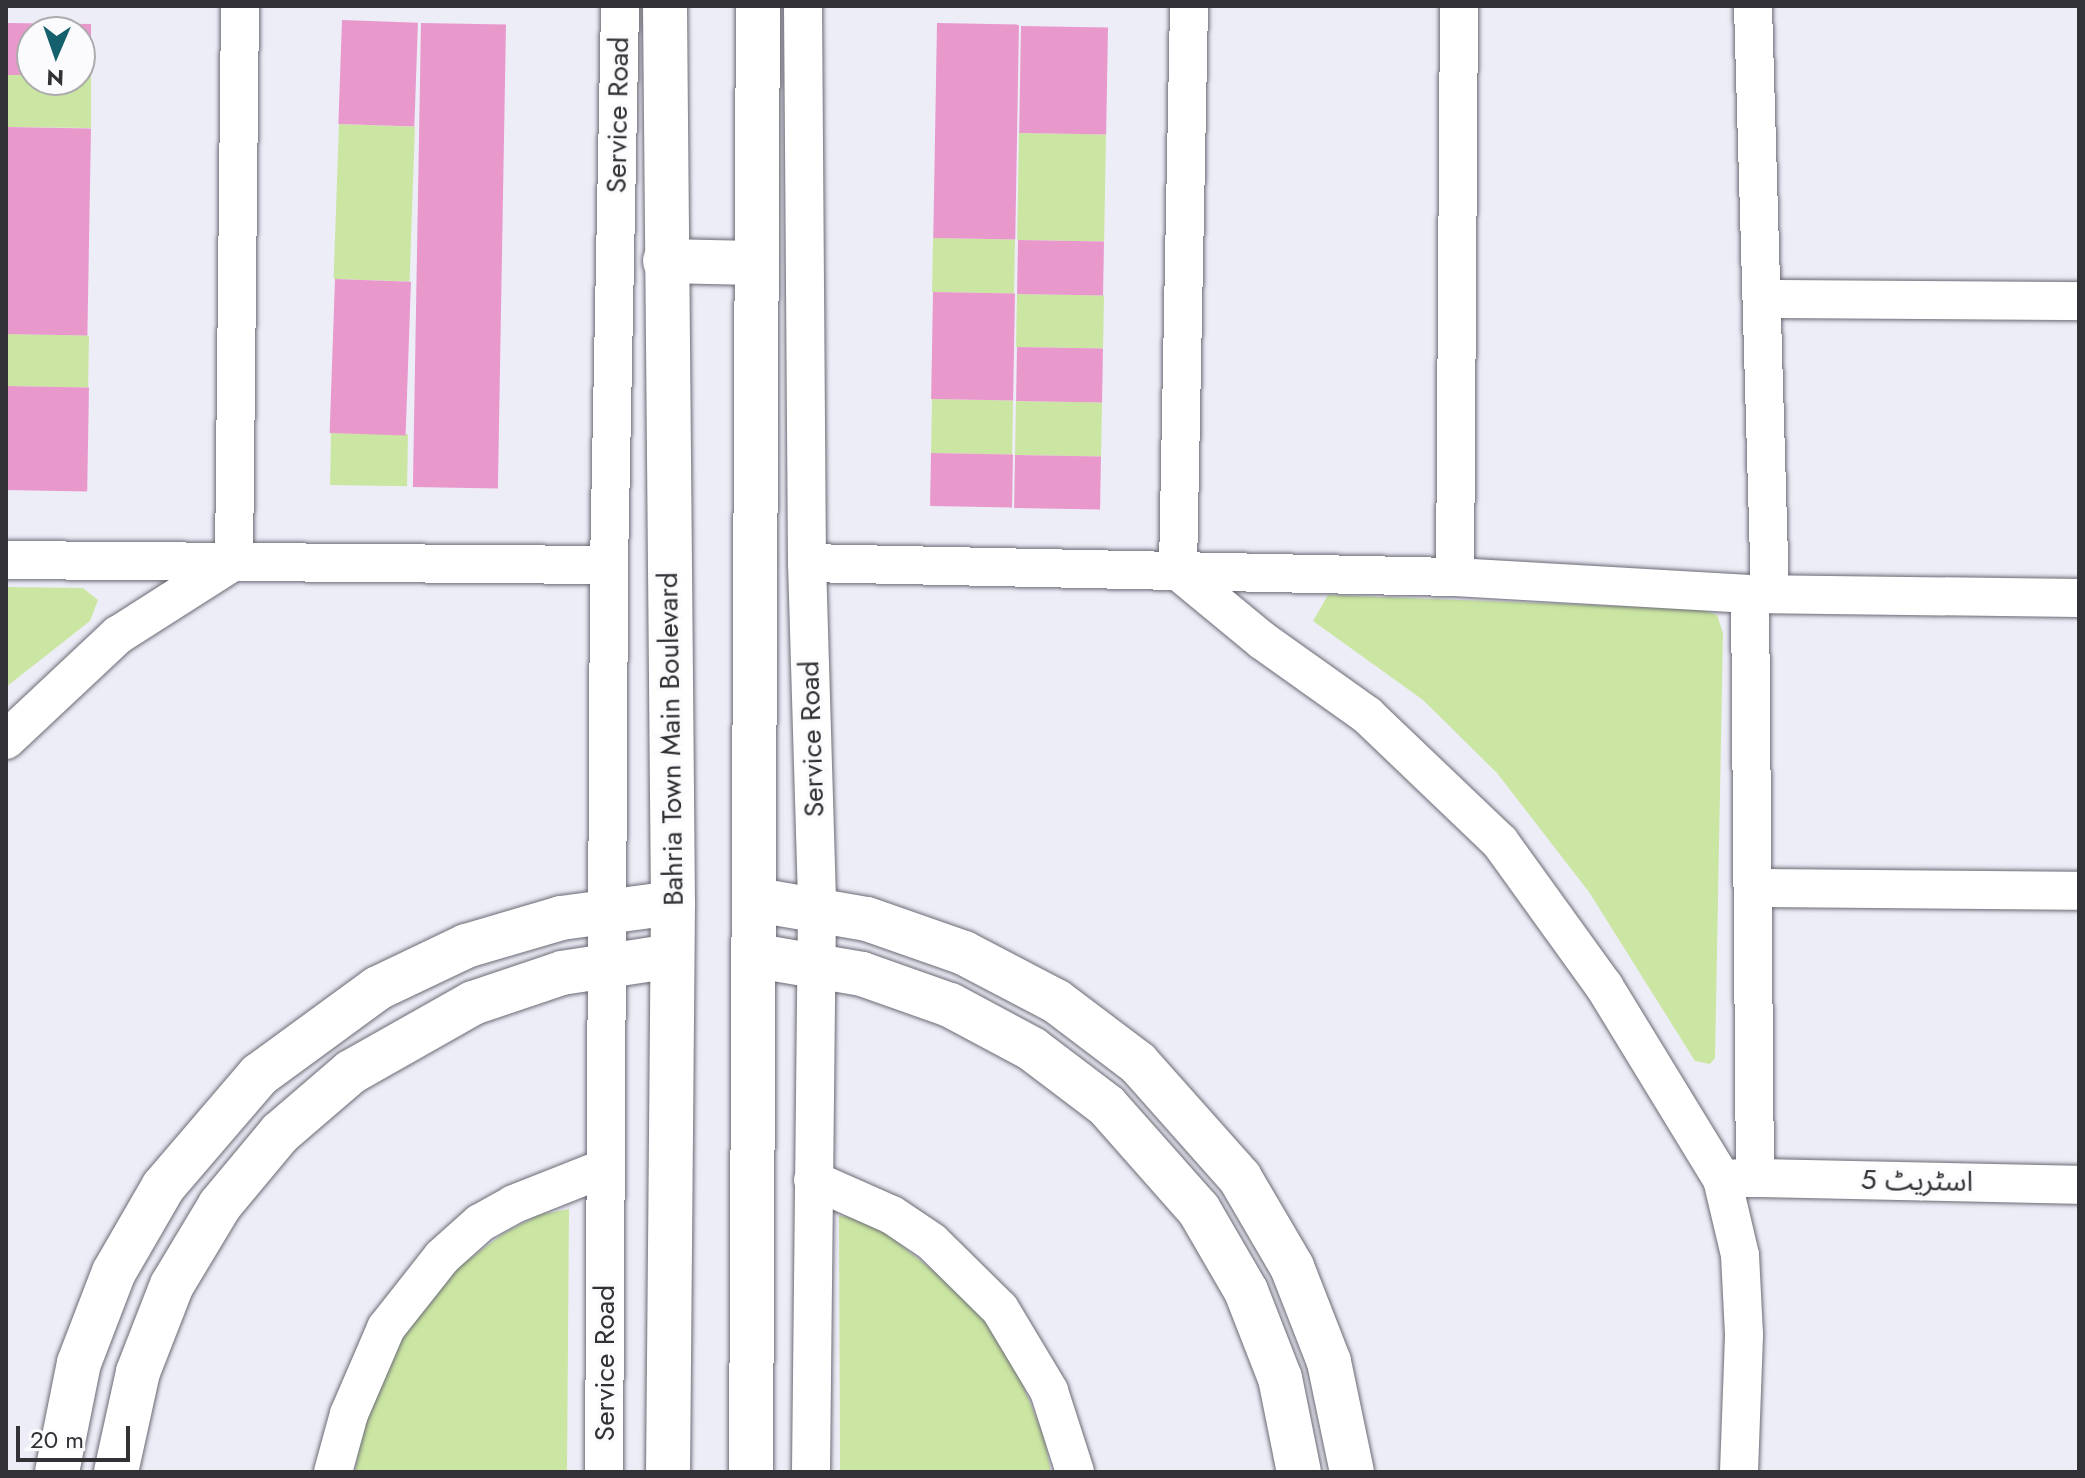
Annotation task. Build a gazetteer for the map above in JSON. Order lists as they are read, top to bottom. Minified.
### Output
{"streets":{"street":["Service Road","Bahria Town Main Boulevard","اسٹریٹ 5"]},"scale_bar":"20 m","north":"bottom"}
